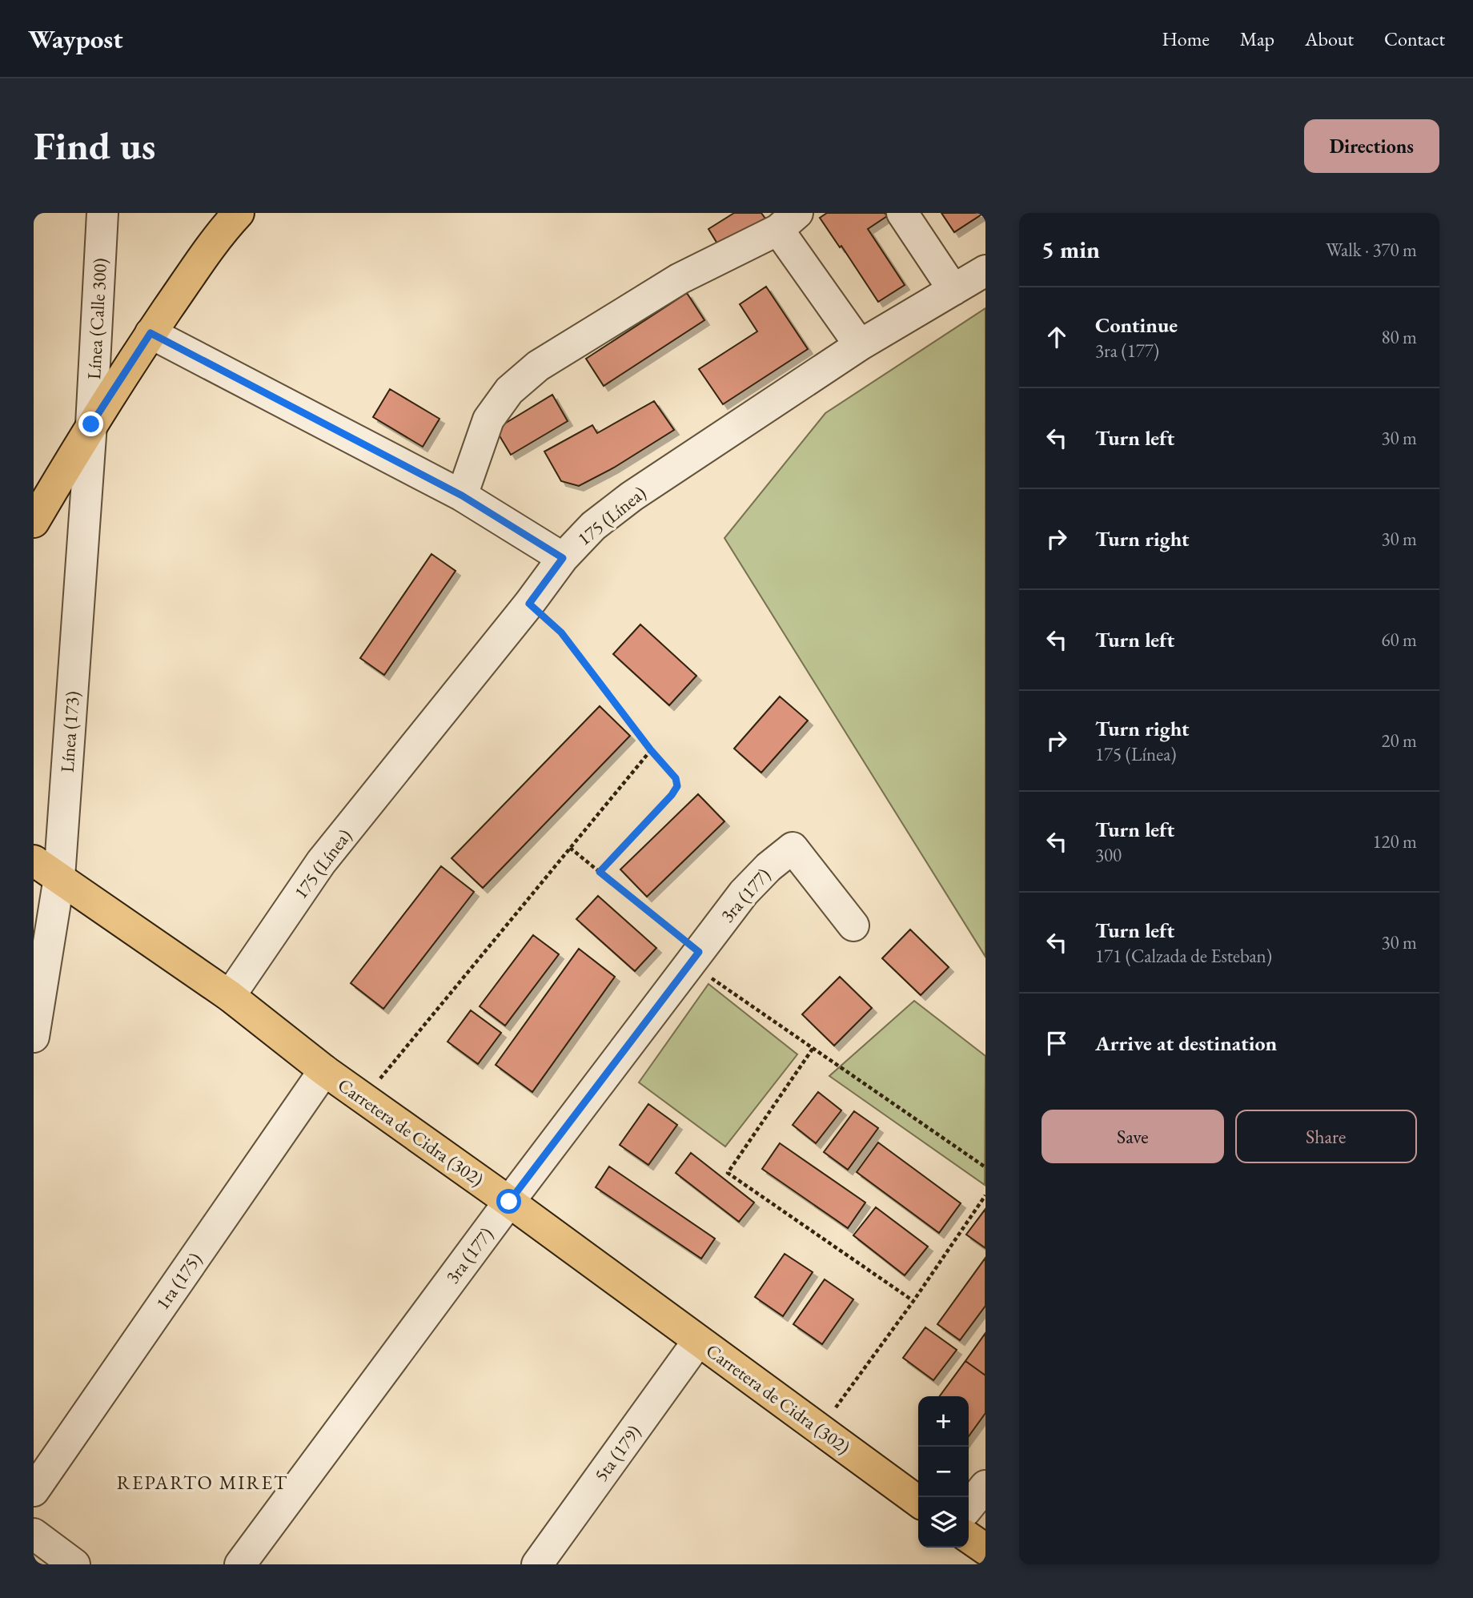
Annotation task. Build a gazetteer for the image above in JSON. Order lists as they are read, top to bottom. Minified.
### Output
{"streets":{"main road":["Carretera de Cidra (302)"],"street":["Línea (Calle 300)","175 (Línea)","Línea (173)","3ra (177)","1ra (175)","5ta (179)"]},"crossings":[["Línea (Calle 300)","Línea (173)"],["175 (Línea)","Carretera de Cidra (302)"],["Línea (173)","Carretera de Cidra (302)"],["3ra (177)","Carretera de Cidra (302)"],["Carretera de Cidra (302)","1ra (175)"],["Carretera de Cidra (302)","5ta (179)"]],"districts":["REPARTO MIRET"],"page":{"header":"Waypost","nav":["Home","Map","About","Contact"],"buttons":["Directions",["Save","Share"]],"title":"Find us","heading":["5 min","Walk · 370 m"],"list":[["Continue","3ra (177)","80 m"],["Turn left","30 m"],["Turn right","30 m"],["Turn left","60 m"],["Turn right","175 (Línea)","20 m"],["Turn left","300","120 m"],["Turn left","171 (Calzada de Esteban)","30 m"],"Arrive at destination"],"map_buttons":["+","−"]}}
